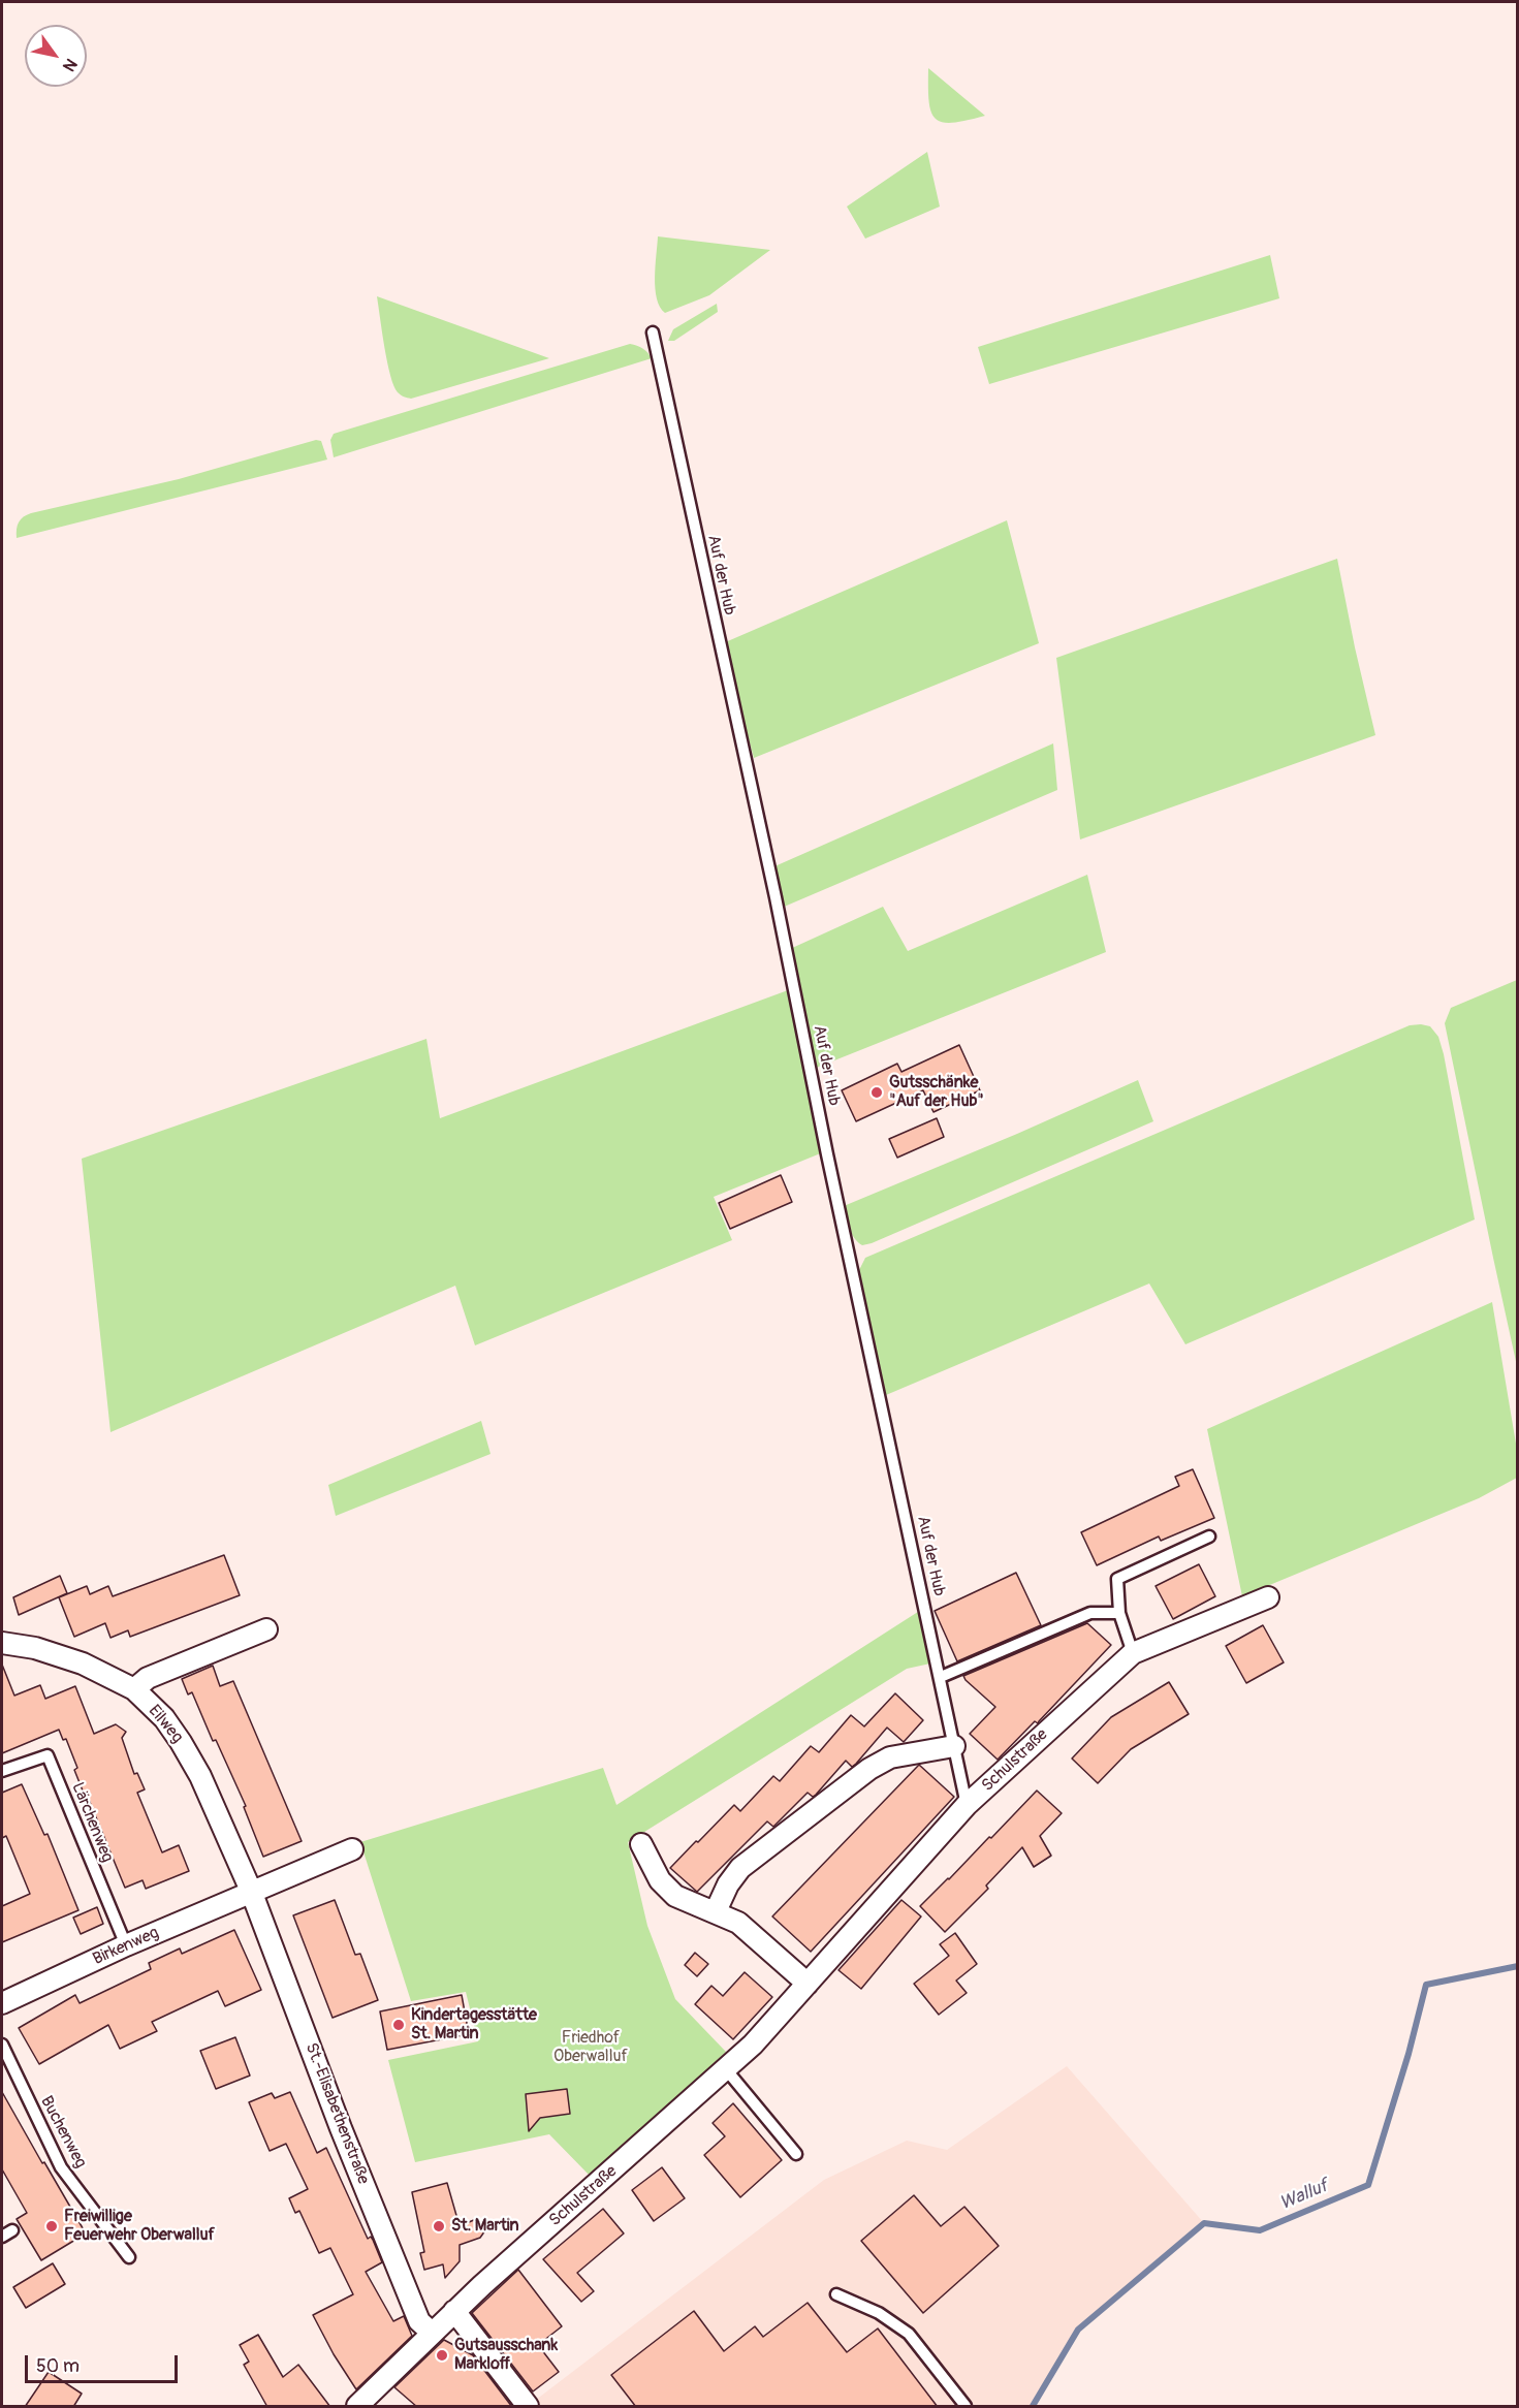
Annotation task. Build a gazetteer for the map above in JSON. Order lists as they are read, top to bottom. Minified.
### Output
{"streets":{"street":["Eilweg","Schulstraße","Birkenweg","St.-Elisabethenstraße"],"lane":["Auf der Hub","Lärchenweg","Buchenweg"]},"crossings":[["Auf der Hub","Schulstraße"],["Eilweg","Birkenweg"],["Eilweg","St.-Elisabethenstraße"],["Schulstraße","St.-Elisabethenstraße"],["Lärchenweg","Birkenweg"],["Birkenweg","St.-Elisabethenstraße"]],"water":["Walluf"],"parks":["Friedhof Oberwalluf"],"places":["Gutsschänke \"Auf der Hub\"","Kindertagesstätte St. Martin","Freiwillige Feuerwehr Oberwalluf","St. Martin","Gutsausschank Markloff"],"scale_bar":"50 m","north":"bottom right"}
